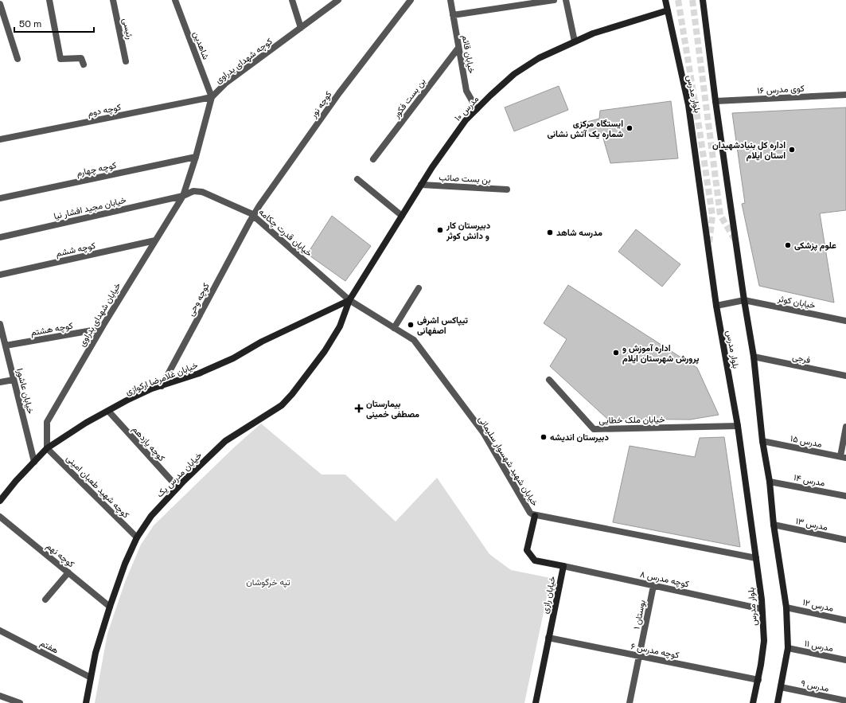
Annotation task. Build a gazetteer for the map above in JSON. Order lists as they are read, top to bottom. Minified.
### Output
{"streets":{"street":["رئیسی","شاهدین","خیابان قائم","کوچه شهدای بدراوی","کوی مدرس ۱۶","بلوار مدرس","بن بست فکور","کوچه نور","مدرس ۱۰","کوچه دوم","کوچه چهارم","بن بست صائب","خیابان مجید افشار نیا","خیابان قدرت چکامه","کوچه ششم","کوچه وحی","خیابان کوثر","خیابان شهدای بدراوی","کوچه هشتم","فرجی","خیابان غلامرضا ارکوازی","خیابان عاشورا","خیابان ملک خطایی","مدرس ۱۵","کوچه یازدهم","خیابان شهید شهسوار سلیمانی","خیابان مدرس یک","مدرس ۱۴","کوچه شهید طعبان امینی","مدرس ۱۳","کوچه نهم","کوچه مدرس ۸","خیابان رازی","مدرس ۱۲","بوستان ۱","مدرس ۱۱","هفتم","کوچه مدرس ۶","مدرس ۹"]},"crossings":[["شاهدین","کوچه شهدای بدراوی"],["شاهدین","کوچه دوم"],["خیابان قائم","بن بست فکور"],["خیابان قائم","مدرس ۱۰"],["کوچه شهدای بدراوی","کوچه دوم"],["بلوار مدرس","مدرس ۱۰"],["بلوار مدرس","خیابان ملک خطایی"],["بلوار مدرس","خیابان شهید شهسوار سلیمانی"],["بلوار مدرس","کوچه مدرس ۸"],["بلوار مدرس","کوچه مدرس ۶"],["کوچه نور","خیابان قدرت چکامه"],["کوچه نور","کوچه وحی"],["مدرس ۱۰","بن بست صائب"],["مدرس ۱۰","خیابان قدرت چکامه"],["مدرس ۱۰","خیابان غلامرضا ارکوازی"],["مدرس ۱۰","خیابان شهید شهسوار سلیمانی"],["مدرس ۱۰","خیابان مدرس یک"],["خیابان مجید افشار نیا","خیابان قدرت چکامه"],["خیابان مجید افشار نیا","خیابان شهدای بدراوی"],["خیابان قدرت چکامه","خیابان شهدای بدراوی"],["خیابان قدرت چکامه","خیابان غلامرضا ارکوازی"],["خیابان قدرت چکامه","خیابان شهید شهسوار سلیمانی"],["خیابان قدرت چکامه","خیابان مدرس یک"],["کوچه ششم","خیابان شهدای بدراوی"],["کوچه وحی","خیابان غلامرضا ارکوازی"],["خیابان شهدای بدراوی","کوچه هشتم"],["خیابان شهدای بدراوی","خیابان غلامرضا ارکوازی"],["خیابان شهدای بدراوی","کوچه شهید طعبان امینی"],["کوچه هشتم","خیابان عاشورا"],["خیابان غلامرضا ارکوازی","خیابان عاشورا"],["خیابان غلامرضا ارکوازی","کوچه یازدهم"],["خیابان غلامرضا ارکوازی","خیابان شهید شهسوار سلیمانی"],["خیابان غلامرضا ارکوازی","خیابان مدرس یک"],["خیابان غلامرضا ارکوازی","کوچه شهید طعبان امینی"],["کوچه یازدهم","خیابان مدرس یک"],["خیابان شهید شهسوار سلیمانی","خیابان مدرس یک"],["خیابان شهید شهسوار سلیمانی","خیابان رازی"],["خیابان مدرس یک","کوچه شهید طعبان امینی"],["خیابان مدرس یک","کوچه نهم"],["خیابان مدرس یک","هفتم"],["کوچه مدرس ۸","خیابان رازی"],["کوچه مدرس ۸","بوستان ۱"],["خیابان رازی","کوچه مدرس ۶"],["بوستان ۱","کوچه مدرس ۶"]],"parks":["تپه خرگوشان"],"places":{"other":["ایستگاه مرکزی شماره یک آتش نشانی","اداره کل بنیادشهیدان استان ایلام","دبیرستان کار و دانش کوثر","مدرسه شاهد","علوم پزشکی","تیپاکس اشرفی اصفهانی","اداره آموزش و پرورش شهرستان ایلام","دبیرستان اندیشه"],"health":["بیمارستان مصطفی خمینی"]},"scale_bar":"50 m"}
